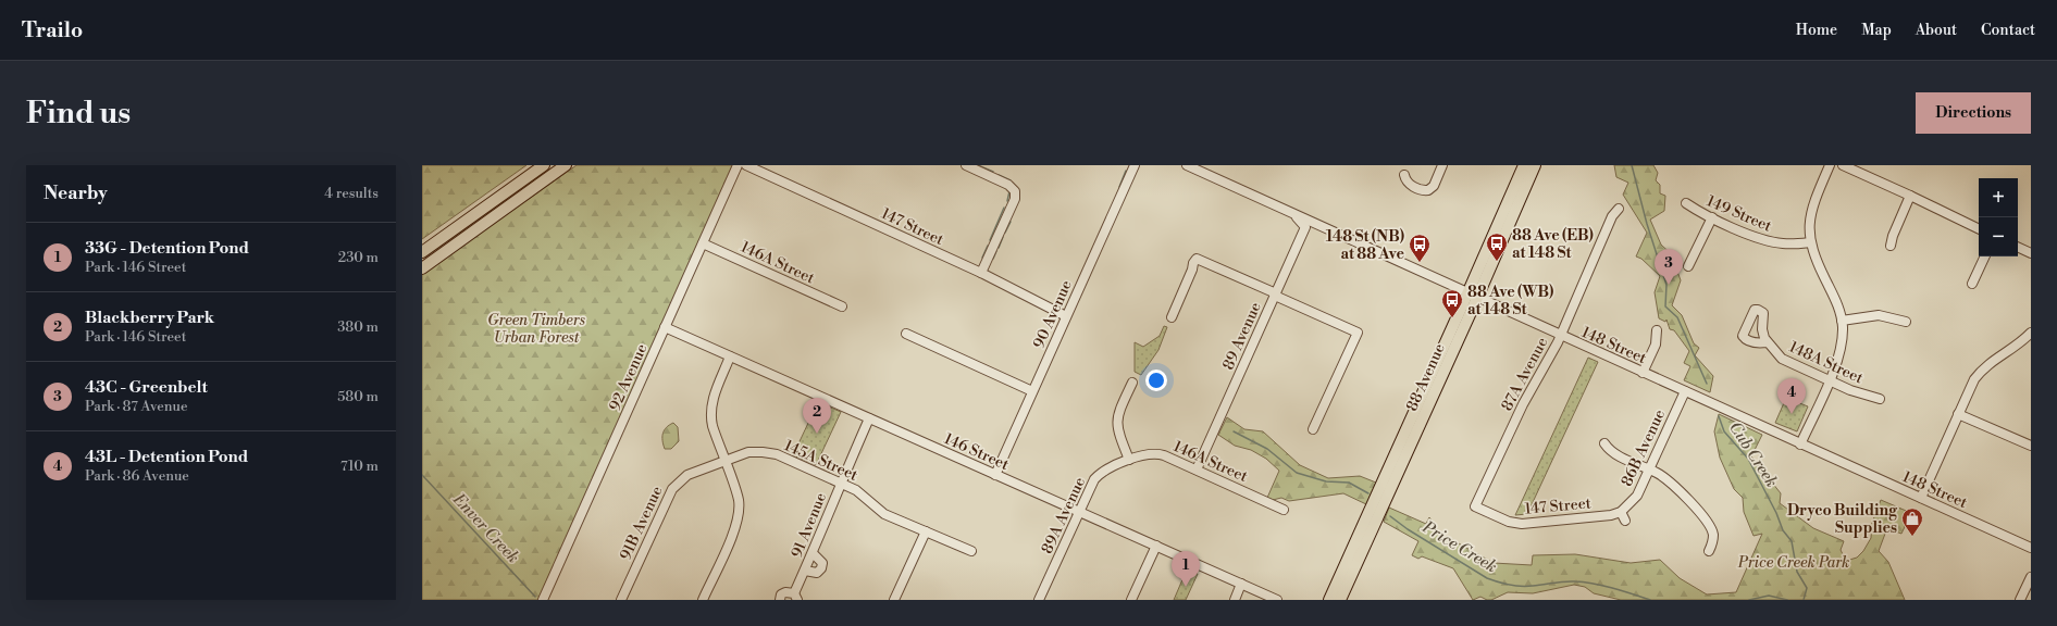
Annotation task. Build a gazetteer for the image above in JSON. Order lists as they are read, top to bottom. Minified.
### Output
{"streets":{"main road":["88 Avenue"],"street":["149 Street","147 Street","146A Street","90 Avenue","89 Avenue","148 Street","148A Street","87A Avenue","92 Avenue","86B Avenue","146 Street","145A Street","89A Avenue","91B Avenue","91 Avenue"]},"crossings":[["147 Street","90 Avenue"],["147 Street","87A Avenue"],["147 Street","86B Avenue"],["146A Street","89 Avenue"],["146A Street","92 Avenue"],["146A Street","89A Avenue"],["90 Avenue","146 Street"],["89 Avenue","148 Street"],["148 Street","87A Avenue"],["148 Street","88 Avenue"],["148 Street","86B Avenue"],["92 Avenue","146 Street"],["146 Street","89A Avenue"],["146 Street","91 Avenue"],["145A Street","91B Avenue"],["145A Street","91 Avenue"]],"water":["Cub Creek","Enver Creek","Price Creek"],"parks":["Green Timbers Urban Forest","Price Creek Park"],"places":{"bus stop":["88 Ave (EB) at 148 St","148 St (NB) at 88 Ave","88 Ave (WB) at 148 St"],"shop":["Dryco Building Supplies"]},"page":{"header":"Trailo","nav":["Home","Map","About","Contact"],"buttons":"Directions","title":"Find us","heading":["Nearby","4 results"],"map_buttons":["+","−"],"list":[{"mark":"1","name":"33G - Detention Pond","note":"Park · 146 Street","value":"230 m"},{"mark":"2","name":"Blackberry Park","note":"Park · 146 Street","value":"380 m"},{"mark":"3","name":"43C - Greenbelt","note":"Park · 87 Avenue","value":"580 m"},{"mark":"4","name":"43L - Detention Pond","note":"Park · 86 Avenue","value":"710 m"}],"pins":["3","4","2","1"]}}
